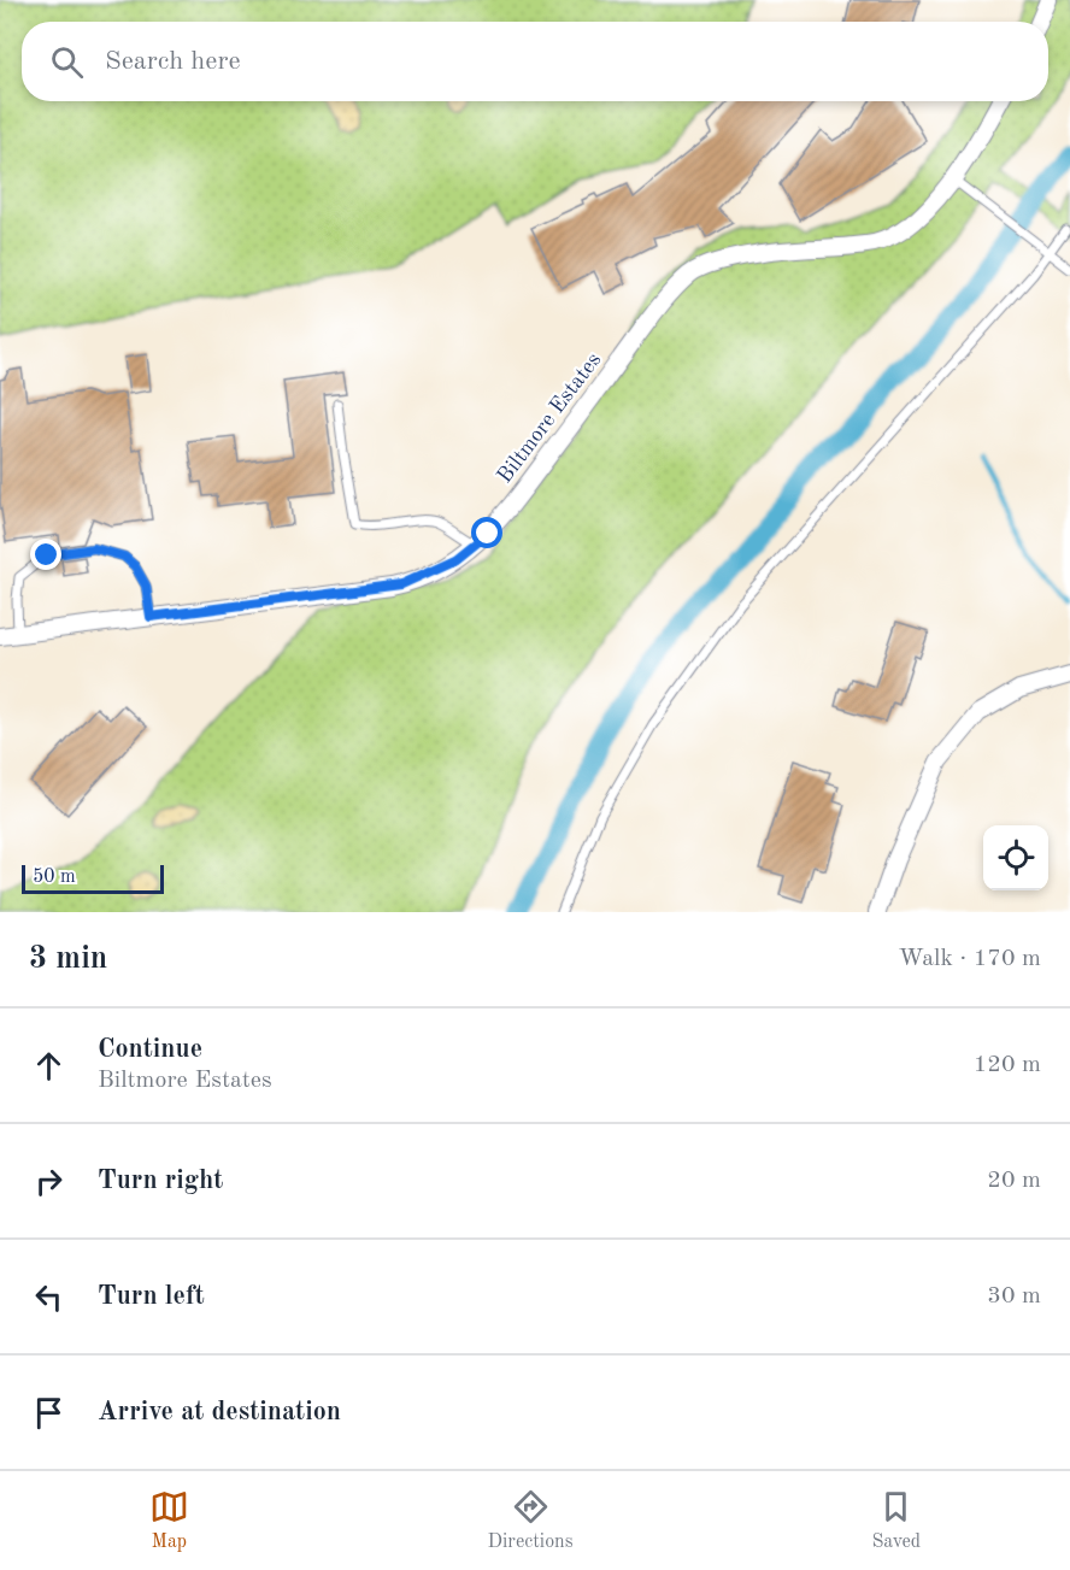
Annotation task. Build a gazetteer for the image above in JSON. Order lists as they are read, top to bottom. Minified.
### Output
{"streets":{"street":["Biltmore Estates"]},"scale_bar":"50 m","page":{"search":"Search here","scale":"50 m","heading":["3 min","Walk · 170 m"],"list":[["Continue","Biltmore Estates","120 m"],["Turn right","20 m"],["Turn left","30 m"],"Arrive at destination"],"nav":["Map","Directions","Saved"]}}
